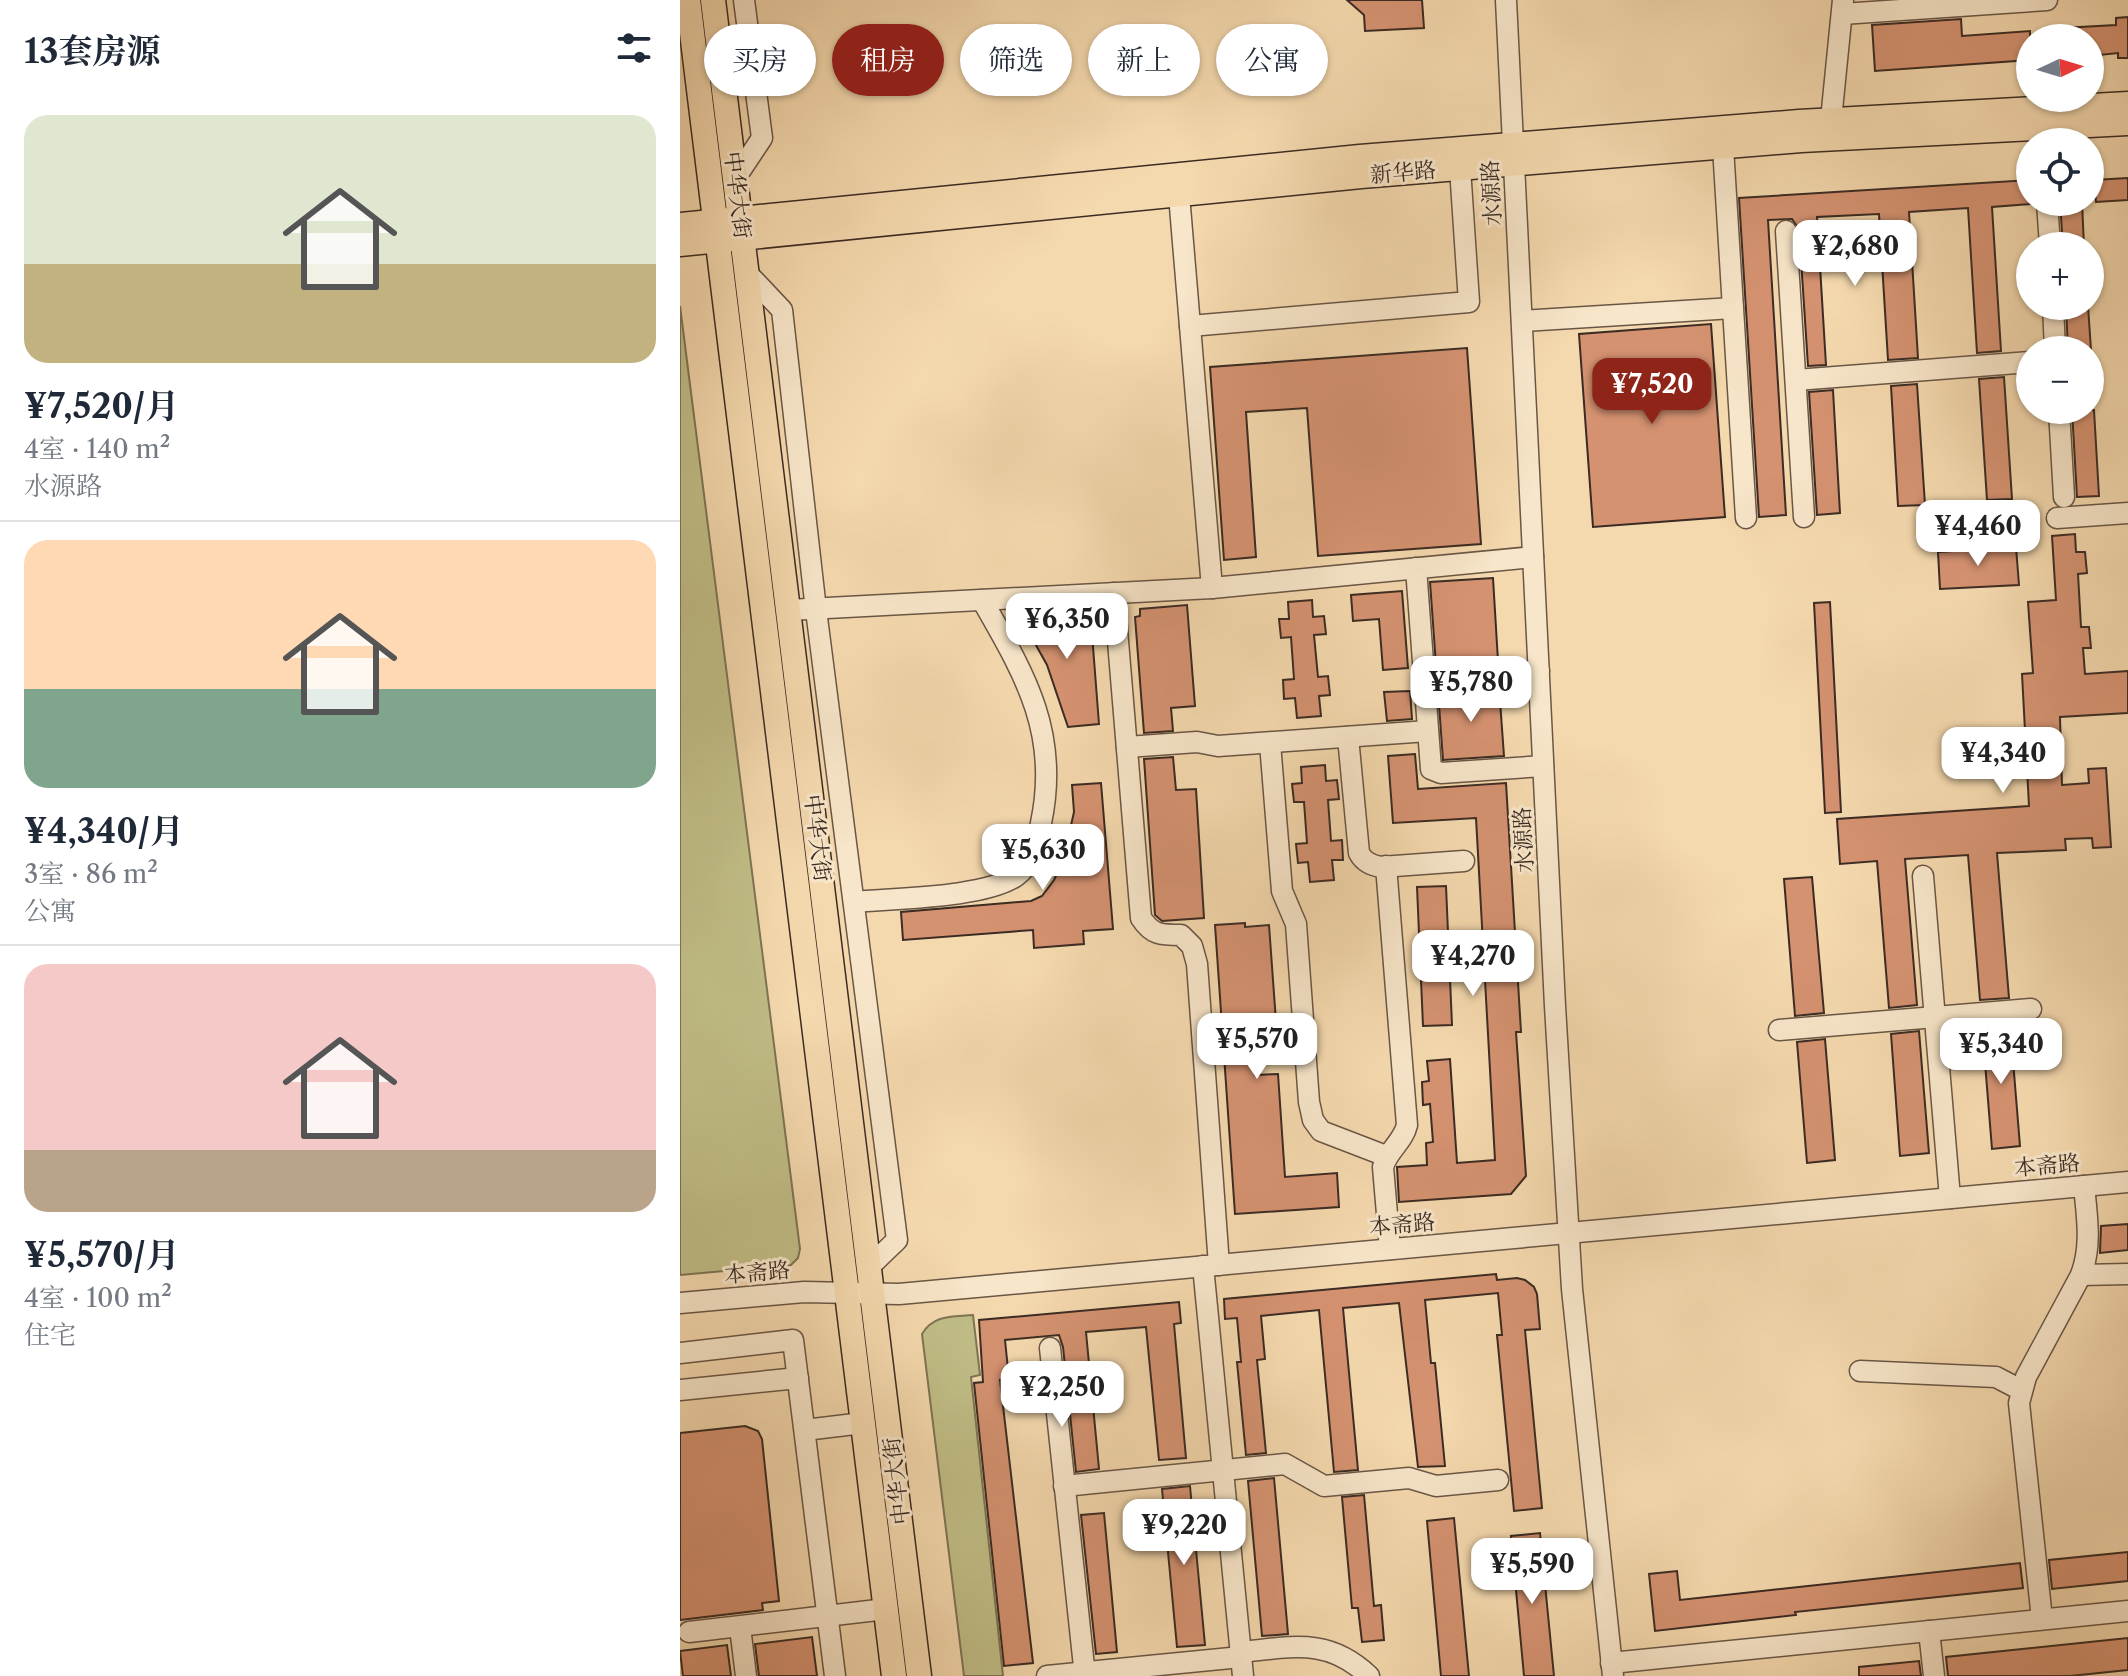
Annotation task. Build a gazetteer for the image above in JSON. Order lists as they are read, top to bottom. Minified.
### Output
{"streets":{"main road":["新华路","中华大街"],"street":["水源路","本斋路"]},"crossings":[["新华路","水源路"],["新华路","中华大街"],["水源路","本斋路"],["中华大街","本斋路"]],"north":"right","page":{"heading":"13套房源","map_buttons":["+","−"],"chip":["买房","租房","筛选","新上","公寓"],"list":[{"name":"¥7,520/月","note":"4室 · 140 m² · 水源路"},{"name":"¥4,340/月","note":"3室 · 86 m² · 公寓"},{"name":"¥5,570/月","note":"4室 · 100 m² · 住宅"}],"price":["¥2,680","¥7,520","¥4,460","¥6,350","¥5,780","¥4,340","¥5,630","¥4,270","¥5,570","¥5,340","¥2,250","¥9,220","¥5,590"]}}
